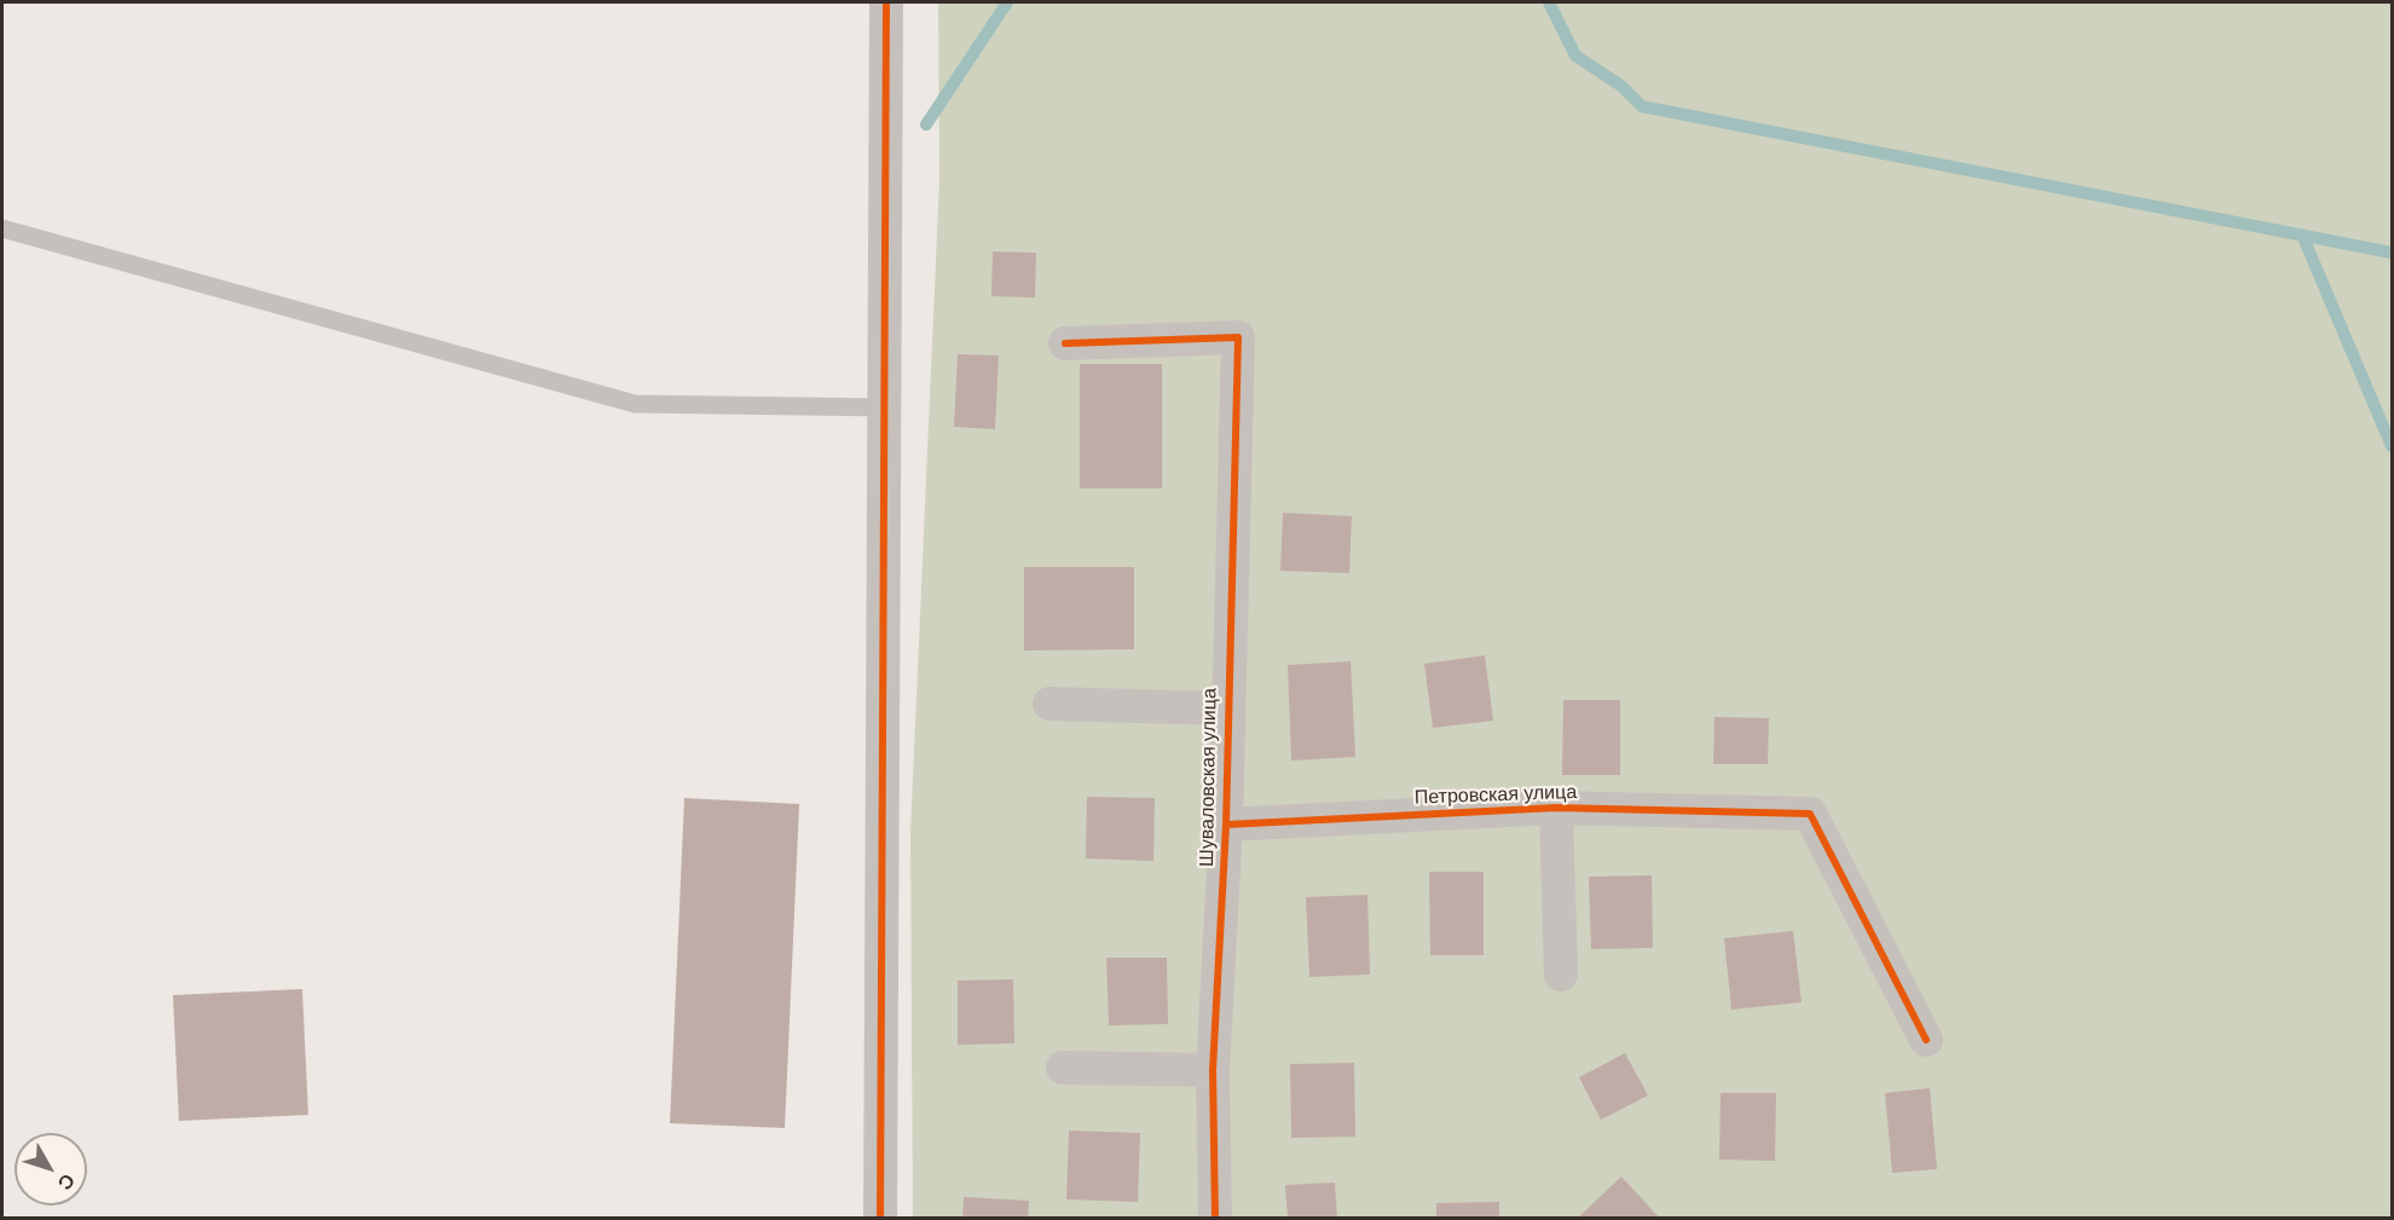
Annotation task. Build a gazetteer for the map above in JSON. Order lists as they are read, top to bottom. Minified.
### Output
{"streets":{"street":["Шуваловская улица","Петровская улица"]},"crossings":[["Шуваловская улица","Петровская улица"]],"north":"bottom right"}
